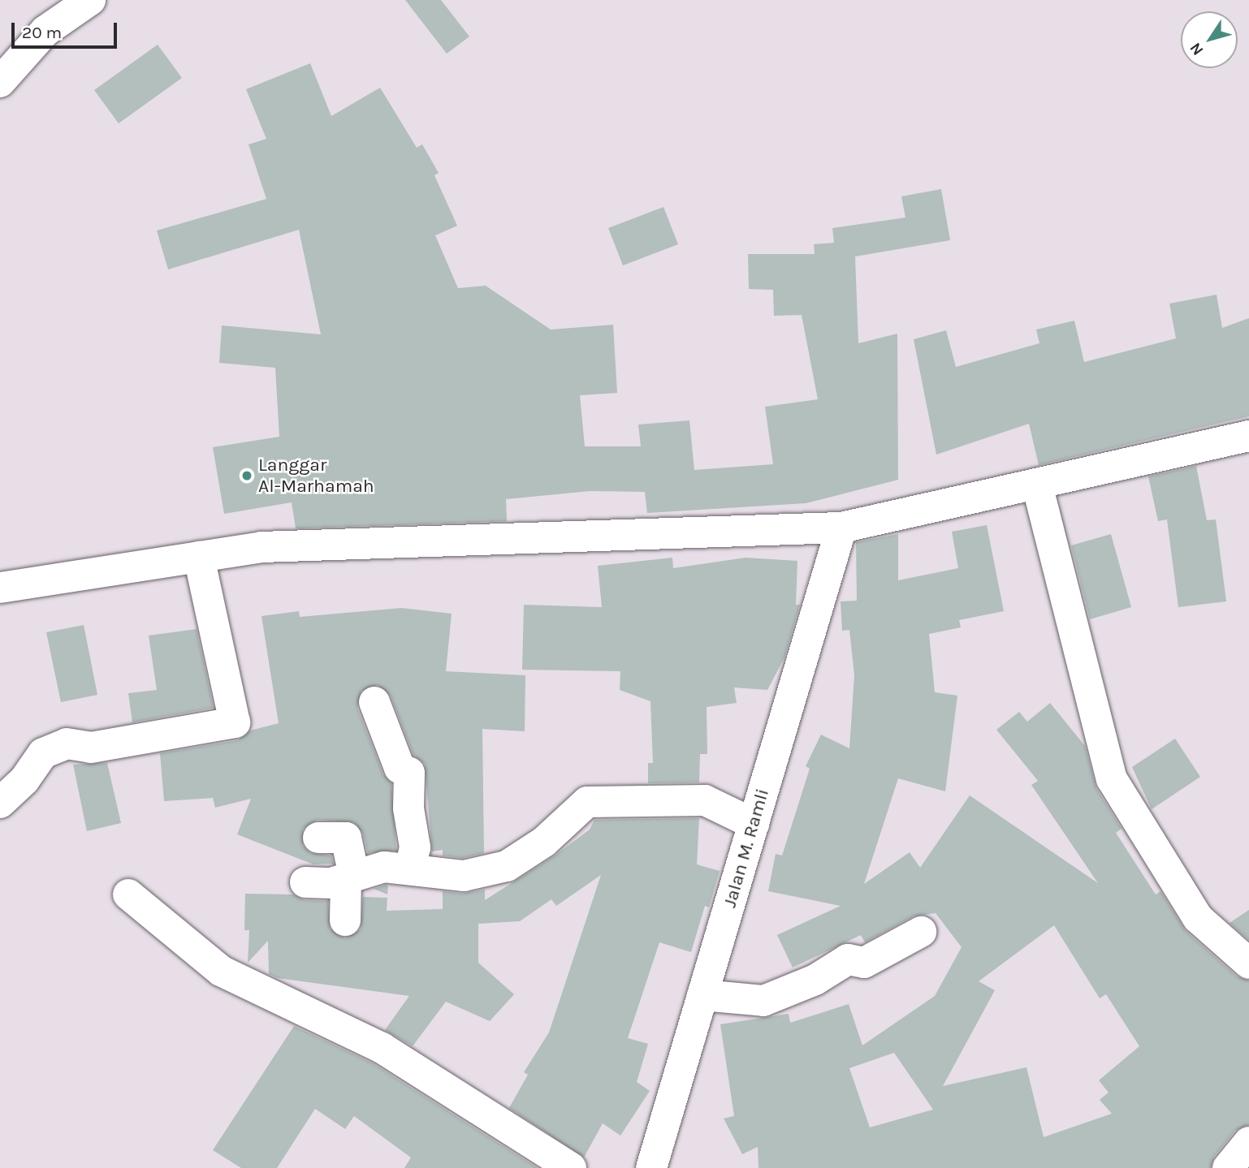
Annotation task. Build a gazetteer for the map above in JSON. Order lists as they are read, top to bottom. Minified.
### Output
{"streets":{"street":["Jalan M. Ramli"]},"places":["Langgar Al-Marhamah"],"scale_bar":"20 m","north":"bottom left"}
